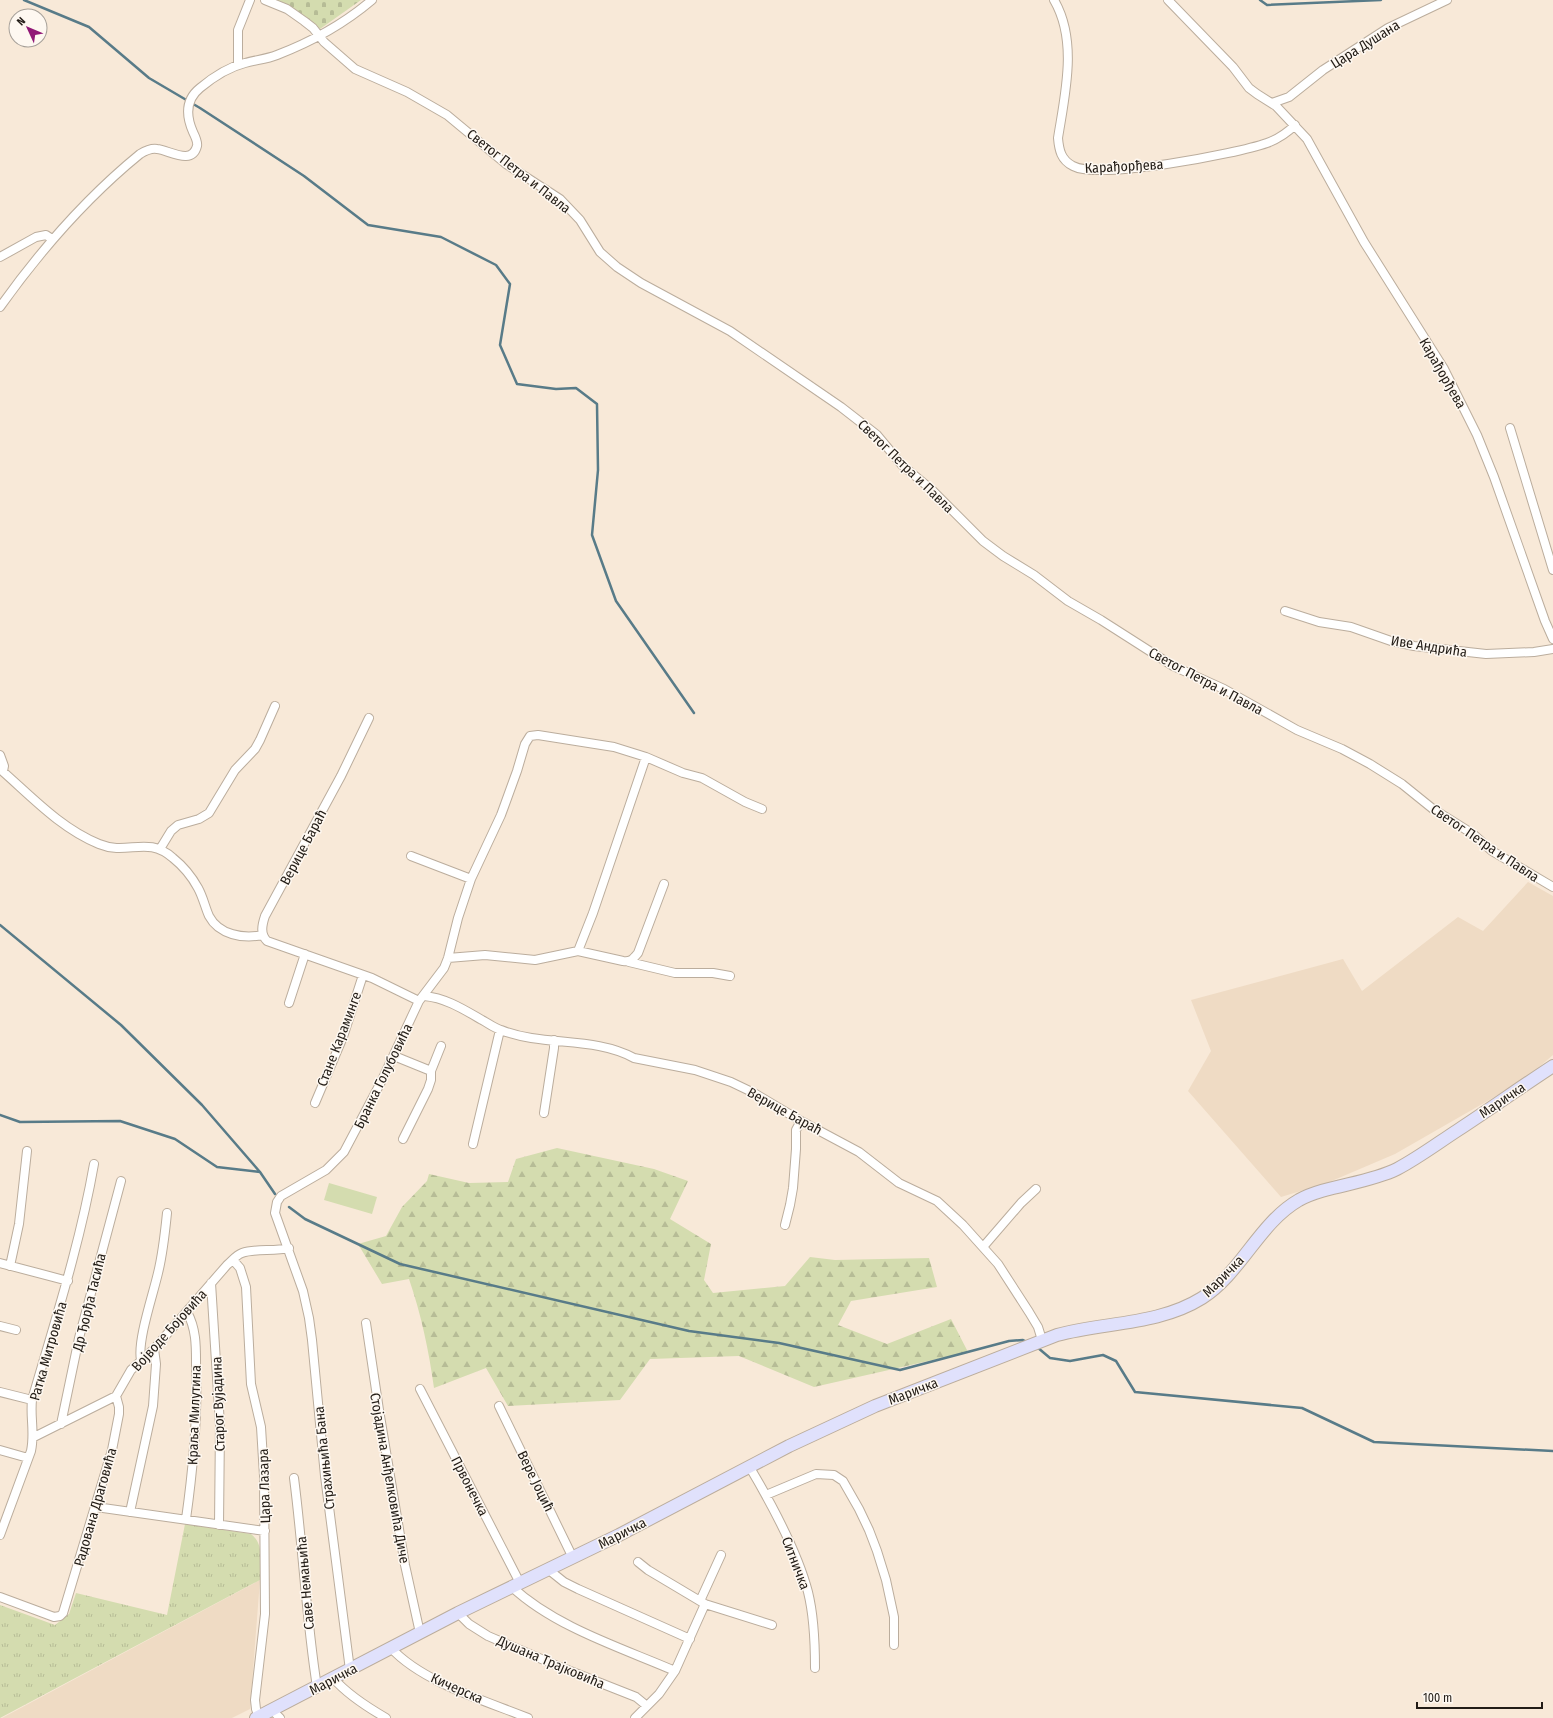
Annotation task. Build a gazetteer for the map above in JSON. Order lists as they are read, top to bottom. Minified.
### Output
{"streets":{"street":["Цара Душана","Карађорђева","Светог Петра и Павла","Иве Андрића","Верице Бараћ","Стане Караминге","Бранка Голубовића","Маричка","Др Ђорђа Тасића","Војводе Бојовића","Ратка Митровића","Старог Вујадина","Краља Милутина","Страхињића Бана","Стојадина Анђелковића Диче","Вере Јоцић","Цара Лазара","Првонечка","Радована Драговића","Ситничка","Саве Немањића","Душана Трајковића","Кичерска"]},"crossings":[["Цара Душана","Карађорђева"],["Верице Бараћ","Стане Караминге"],["Верице Бараћ","Бранка Голубовића"],["Верице Бараћ","Маричка"],["Бранка Голубовића","Војводе Бојовића"],["Бранка Голубовића","Страхињића Бана"],["Маричка","Страхињића Бана"],["Маричка","Стојадина Анђелковића Диче"],["Маричка","Вере Јоцић"],["Маричка","Цара Лазара"],["Маричка","Првонечка"],["Маричка","Ситничка"],["Маричка","Саве Немањића"],["Маричка","Душана Трајковића"],["Маричка","Кичерска"],["Војводе Бојовића","Старог Вујадина"],["Војводе Бојовића","Краља Милутина"],["Војводе Бојовића","Страхињића Бана"],["Војводе Бојовића","Цара Лазара"],["Војводе Бојовића","Радована Драговића"]],"scale_bar":"100 m","north":"top left"}
